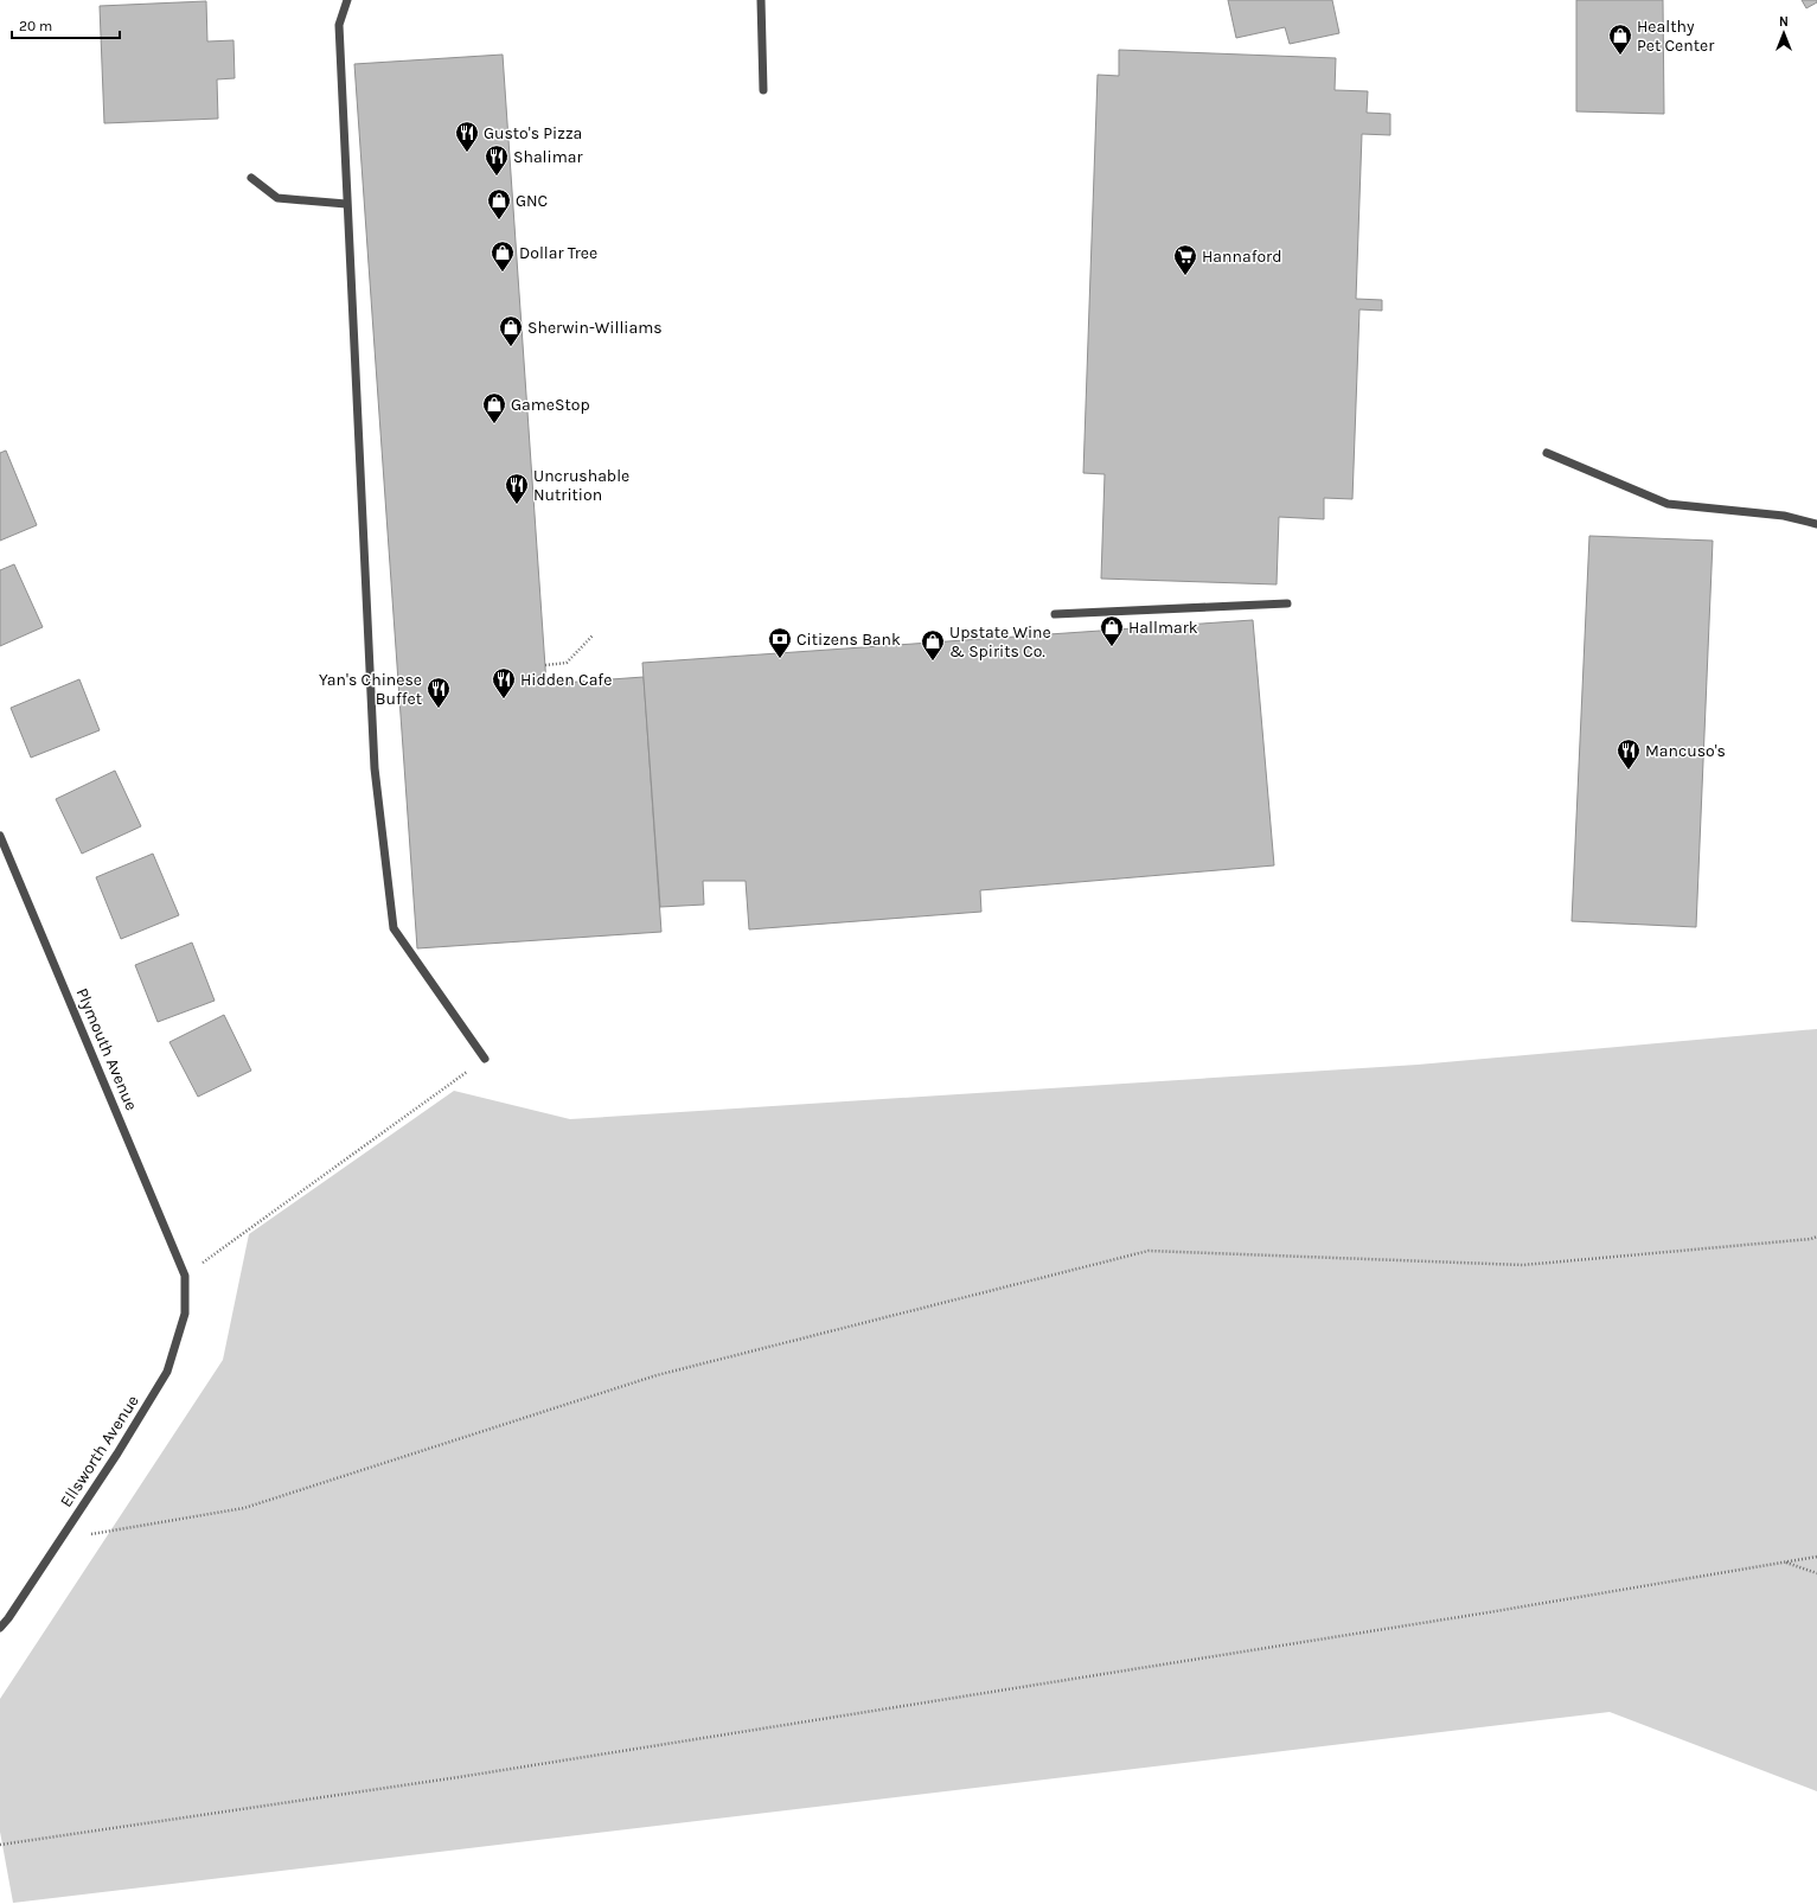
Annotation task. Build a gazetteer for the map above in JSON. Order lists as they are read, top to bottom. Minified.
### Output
{"streets":{"street":["Plymouth Avenue","Ellsworth Avenue"]},"crossings":[["Plymouth Avenue","Ellsworth Avenue"]],"places":{"shop":["Healthy Pet Center","GNC","Dollar Tree","Sherwin-Williams","GameStop","Hallmark","Upstate Wine & Spirits Co."],"restaurant":["Gusto's Pizza","Shalimar","Uncrushable Nutrition","Hidden Cafe","Yan's Chinese Buffet","Mancuso's"],"supermarket":["Hannaford"],"bank":["Citizens Bank"]},"scale_bar":"20 m","north":"top"}
